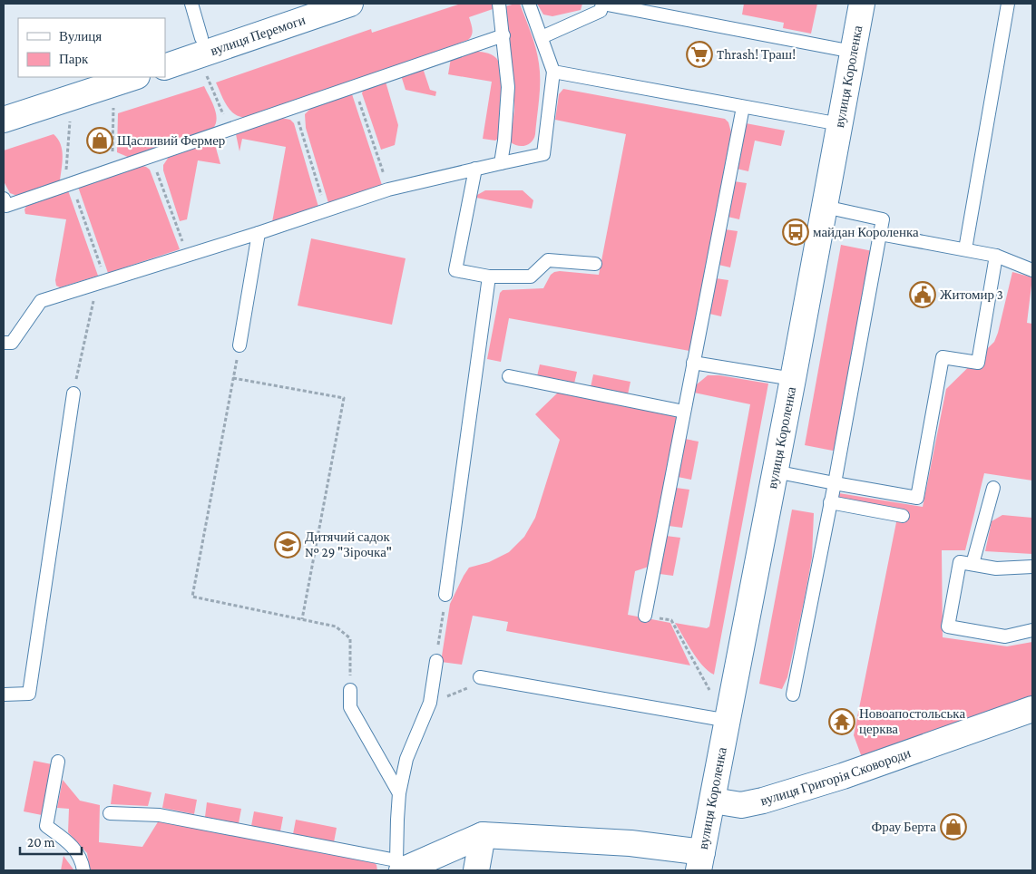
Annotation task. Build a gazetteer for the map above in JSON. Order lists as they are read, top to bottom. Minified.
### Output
{"streets":{"street":["вулиця Перемоги","вулиця Короленка","вулиця Григорія Сковороди"]},"crossings":[["вулиця Короленка","вулиця Григорія Сковороди"]],"places":{"supermarket":["Thrash! Траш!"],"shop":["Щасливий Фермер","Фрау Берта"],"bus stop":["майдан Короленка"],"public building":["Житомир 3"],"school or university":["Дитячий садок № 29 \"Зірочка\""],"temple":["Новоапостольська церква"]},"legend":["Вулиця","Парк"],"scale_bar":"20 m"}
